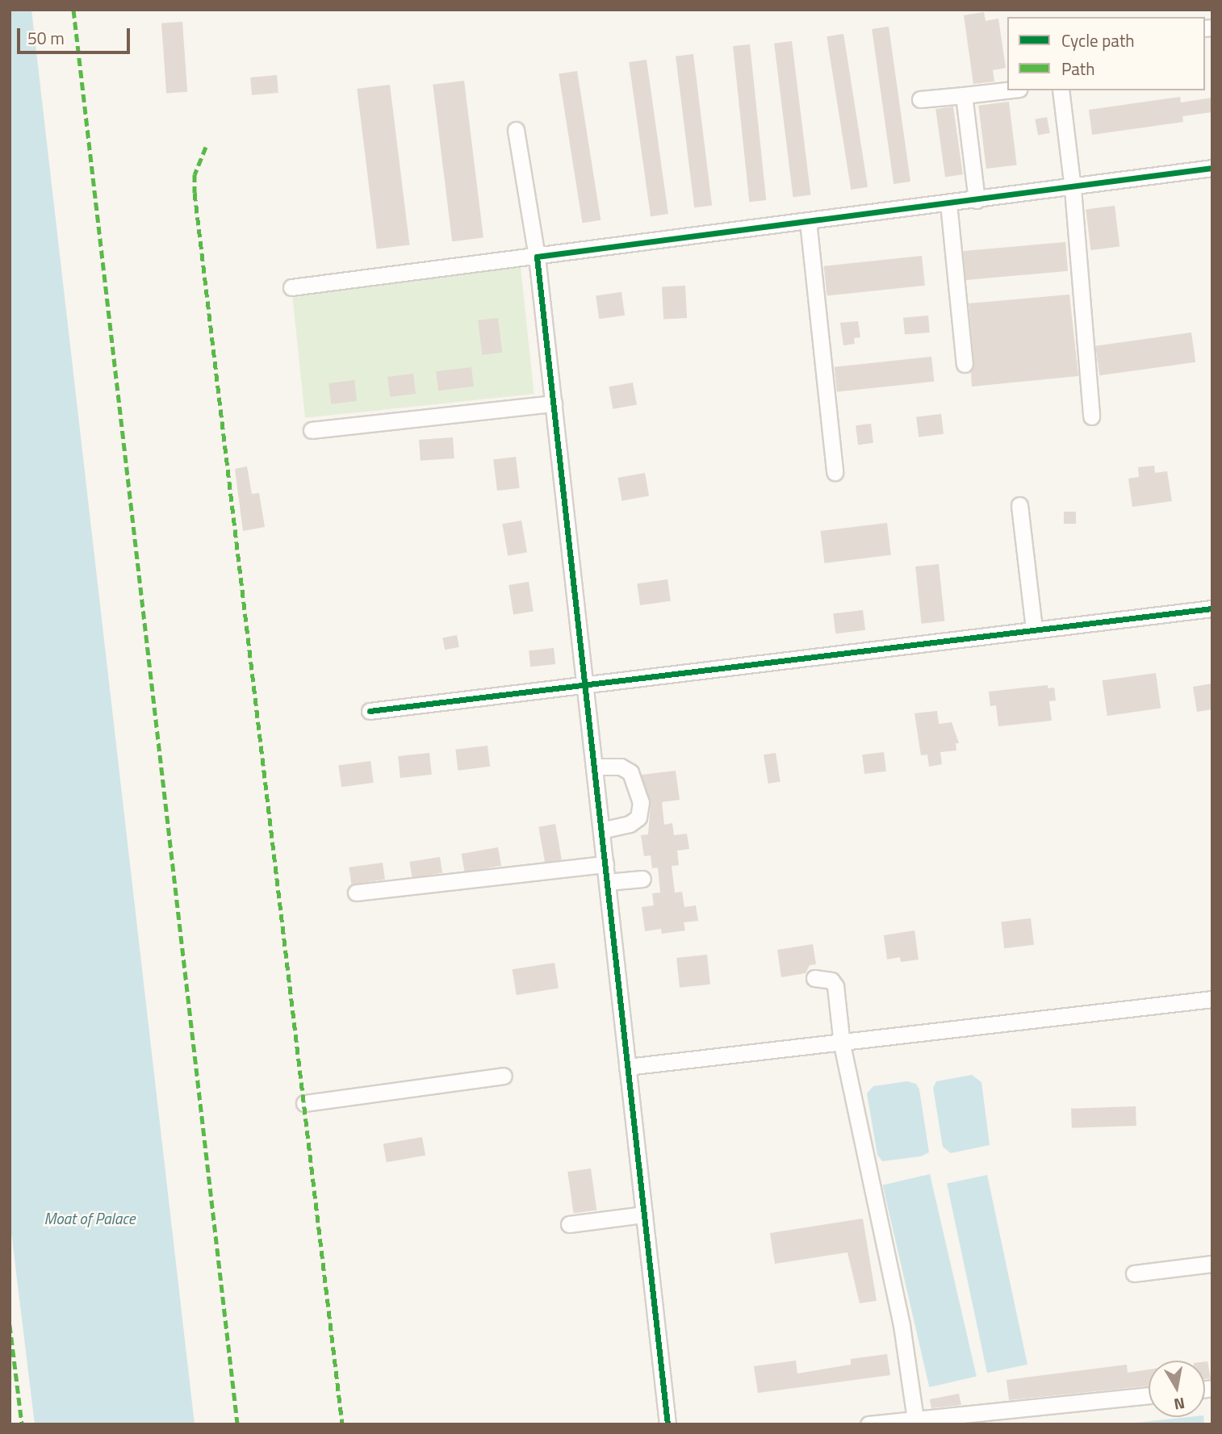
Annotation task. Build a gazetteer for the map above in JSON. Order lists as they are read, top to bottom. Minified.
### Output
{"water":["Moat of Palace"],"legend":["Cycle path","Path"],"scale_bar":"50 m","north":"bottom"}
